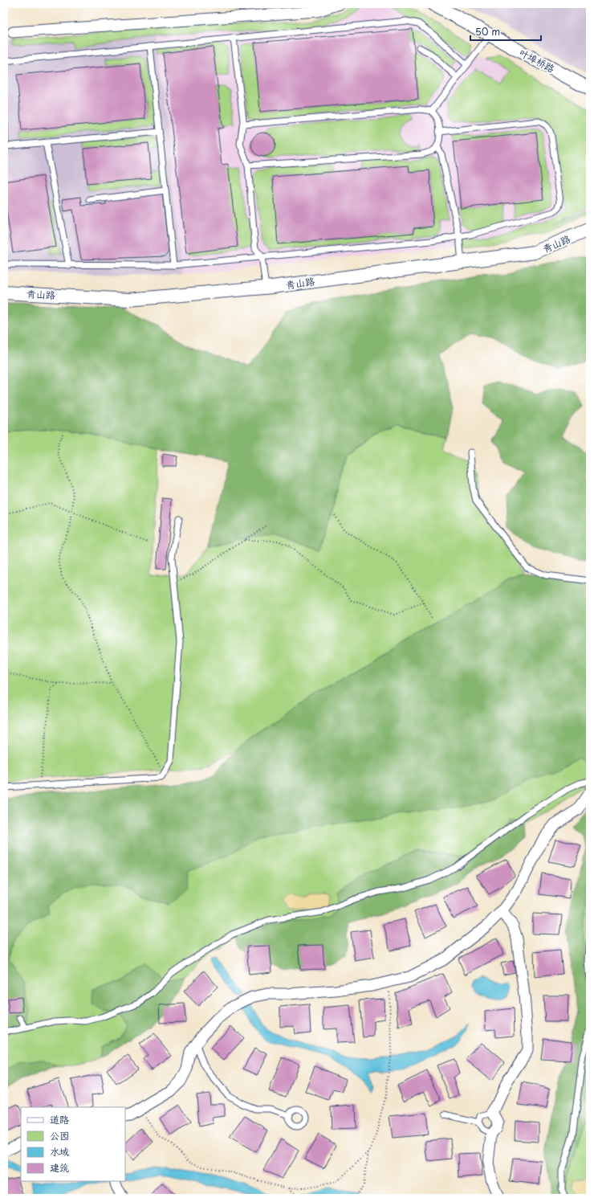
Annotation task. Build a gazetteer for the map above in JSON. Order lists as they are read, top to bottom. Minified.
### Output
{"streets":{"street":["叶埠桥路","青山路"]},"legend":["道路","公园","水域","建筑"],"scale_bar":"50 m"}
